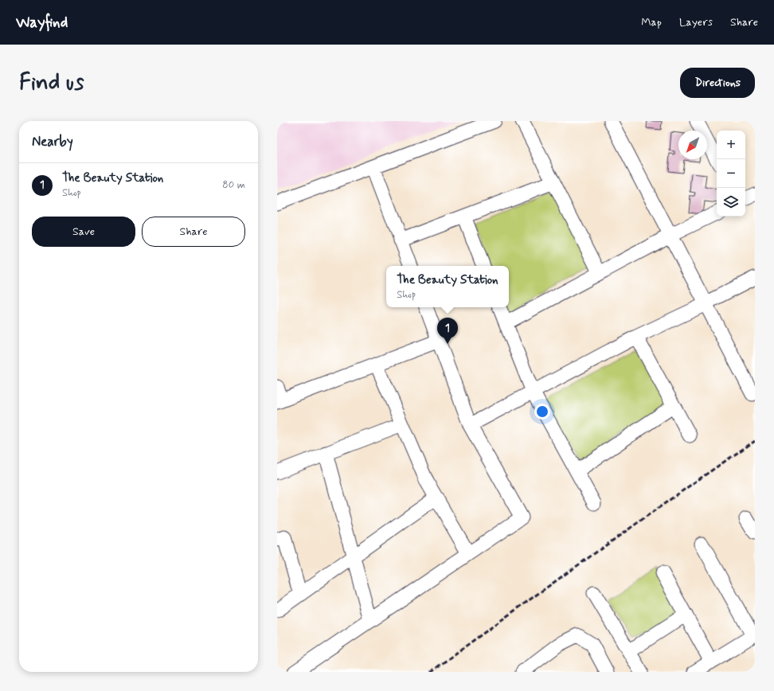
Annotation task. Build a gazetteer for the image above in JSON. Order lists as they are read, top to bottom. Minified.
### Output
{"north":"bottom left","page":{"header":"Wayfind","nav":["Map","Layers","Share"],"buttons":["Directions",["Save","Share"]],"title":"Find us","heading":"Nearby","map_buttons":["+","−"],"list":[{"mark":"1","name":"The Beauty Station","note":"Shop","value":"80 m"}],"popup":["The Beauty Station","Shop"],"pins":"1"}}
